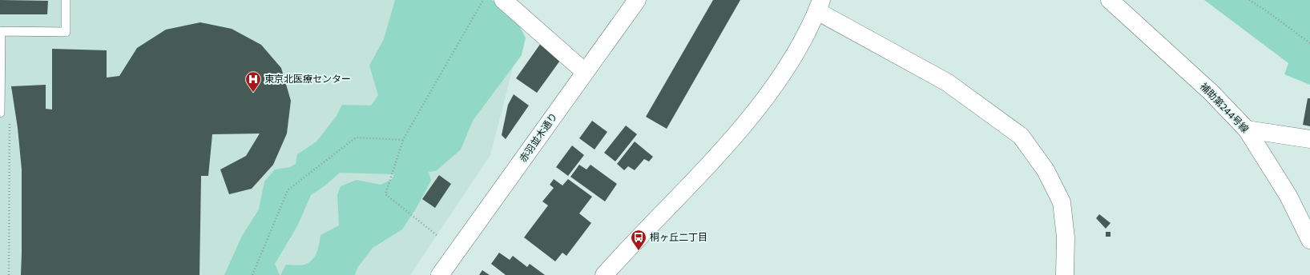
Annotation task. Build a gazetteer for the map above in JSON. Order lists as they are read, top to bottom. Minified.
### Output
{"streets":{"street":["補助第244号線","赤羽並木通り"]},"places":{"hospital":["東京北医療センター"],"bus stop":["桐ヶ丘二丁目"]}}
